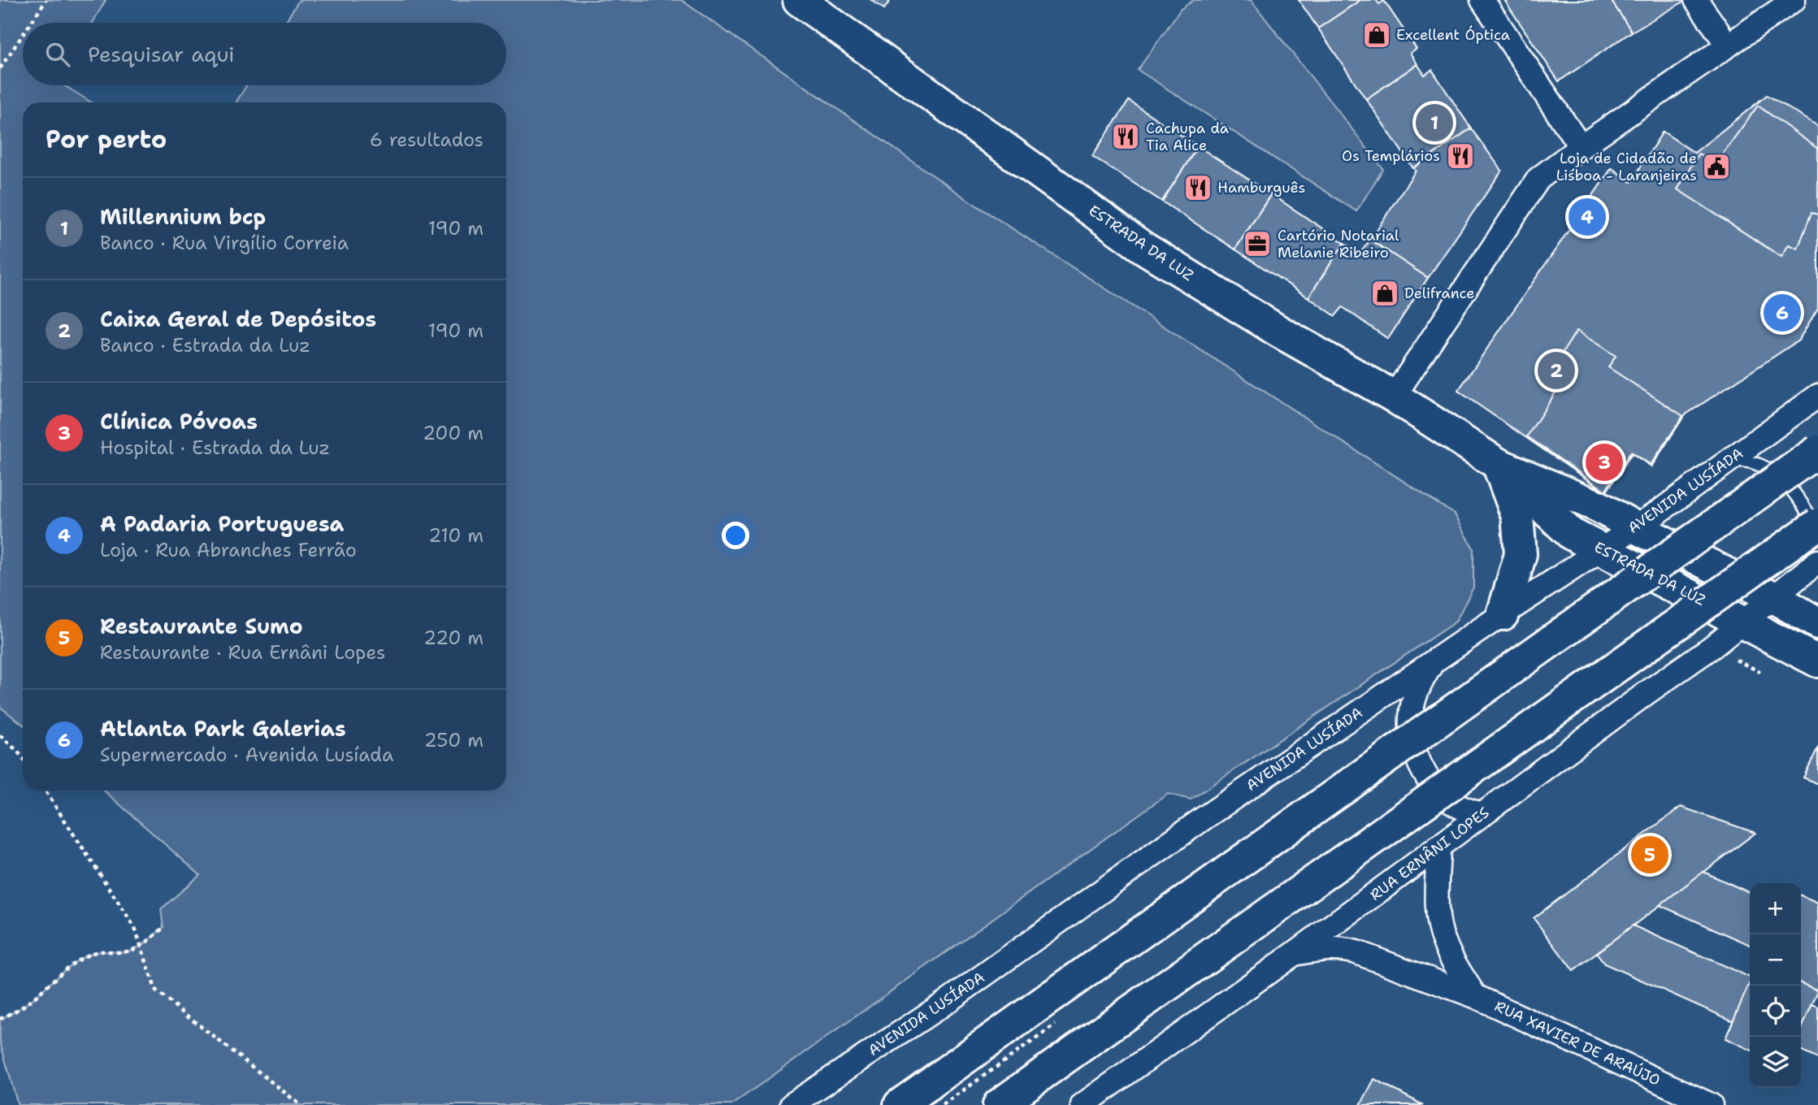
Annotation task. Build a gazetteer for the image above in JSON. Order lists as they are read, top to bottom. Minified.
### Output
{"streets":{"main road":["ESTRADA DA LUZ"],"street":["AVENIDA LUSÍADA","RUA ERNÂNI LOPES","RUA XAVIER DE ARAÚJO"]},"crossings":[["ESTRADA DA LUZ","AVENIDA LUSÍADA"],["ESTRADA DA LUZ","RUA ERNÂNI LOPES"],["RUA ERNÂNI LOPES","RUA XAVIER DE ARAÚJO"]],"places":{"shop":["Excellent Óptica","Delifrance"],"restaurant":["Cachupa da Tia Alice","Os Templários","Hamburguês"],"public building":["Loja de Cidadão de Lisboa - Laranjeiras"],"office":["Cartório Notarial Melanie Ribeiro"]},"page":{"search":"Pesquisar aqui","pins":["1","4","6","2","3","5"],"heading":["Por perto","6 resultados"],"list":[{"mark":"1","name":"Millennium bcp","note":"Banco · Rua Virgílio Correia","value":"190 m"},{"mark":"2","name":"Caixa Geral de Depósitos","note":"Banco · Estrada da Luz","value":"190 m"},{"mark":"3","name":"Clínica Póvoas","note":"Hospital · Estrada da Luz","value":"200 m"},{"mark":"4","name":"A Padaria Portuguesa","note":"Loja · Rua Abranches Ferrão","value":"210 m"},{"mark":"5","name":"Restaurante Sumo","note":"Restaurante · Rua Ernâni Lopes","value":"220 m"},{"mark":"6","name":"Atlanta Park Galerias","note":"Supermercado · Avenida Lusíada","value":"250 m"}],"map_buttons":["+","−"]}}
